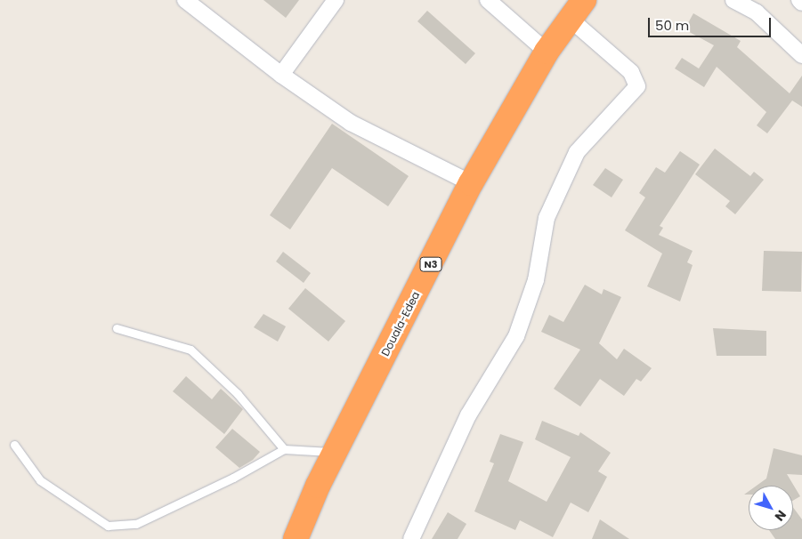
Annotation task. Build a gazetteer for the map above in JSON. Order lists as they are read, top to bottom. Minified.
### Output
{"streets":{"highway":["N3","Douala-Edea"]},"scale_bar":"50 m","north":"bottom right"}
